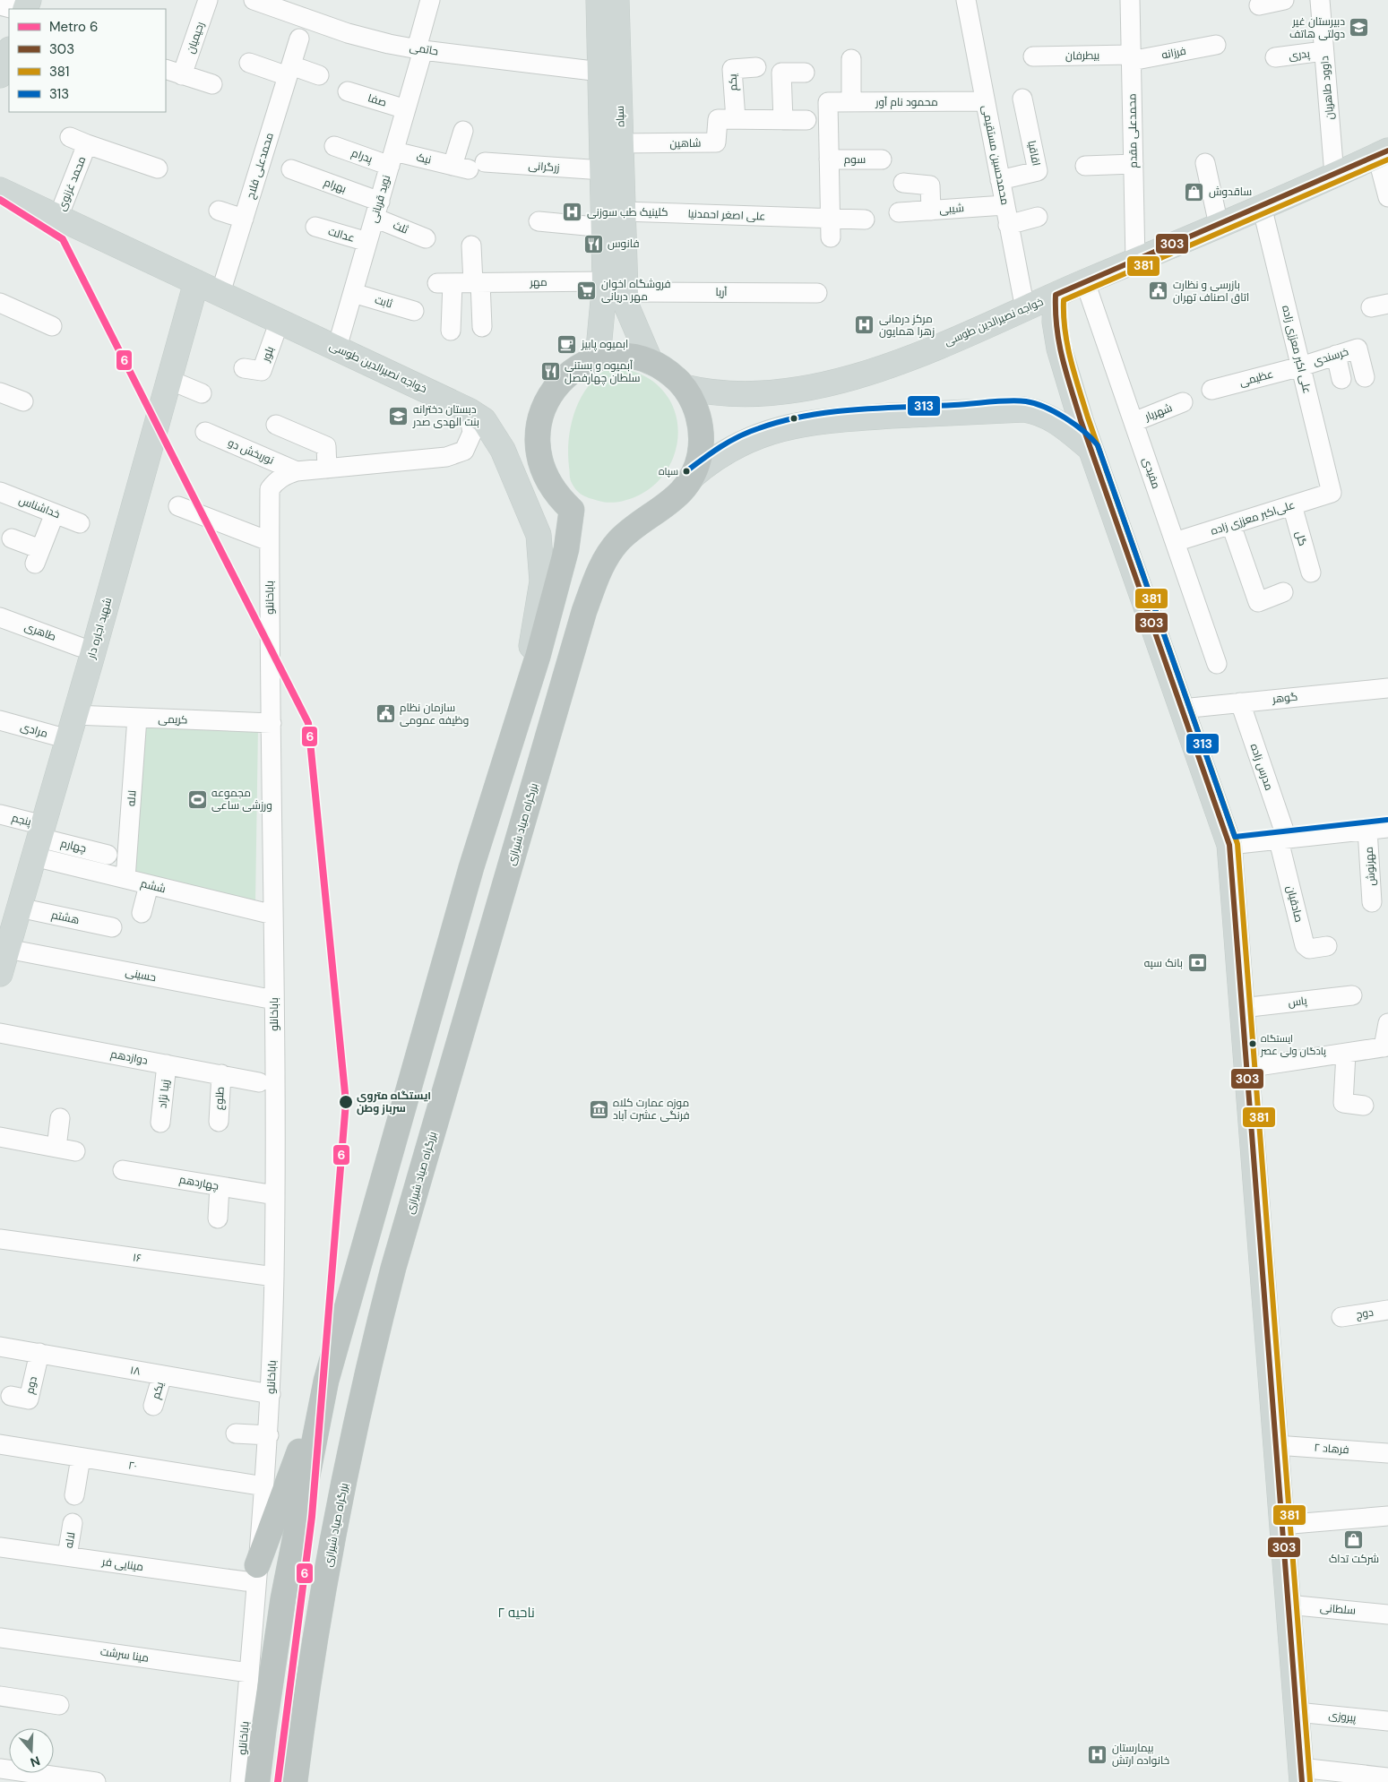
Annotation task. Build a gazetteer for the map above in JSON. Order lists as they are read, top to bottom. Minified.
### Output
{"streets":{"highway":["بزرگراه صیاد شیرازی"],"main road":["سپاه","خواجه نصیرالدین طوسی","شهید اجاره دار"],"street":["رحیمیان","حاتمی","فرزانه","پدری","بیطرفان","یکم","داوود طاهریان","صفا","محمود نام آور","محمدعلی مقدم","شاهین","اقاقیا","محمدحسین مستقیمی","پدرام","نیک","سوم","محمدعلی فلاح","زرگرانی","محمد غزنوی","بهرام","نوید قربانی","شیبی","علی اصغر احمدنیا","ثلث","عدالت","مهر","آریا","ثابت","علی اکبر معززی زاده","بلور","خرسندی","عظیمی","شهریار","نوربخش دو","مفیدی","خداشناس","علی‌اکبر معززی زاده","گل","باباخانلو","طاهری","گوهر","کریمی","مرادی","مدرس زاده","لاله","پنجم","چهارم","مهرنوش","ششم","صادقیان","هشتم","حسینی","پاس","دوازدهم","زیبا نژاد","طلوع","چهاردهم","۱۶","دوج","۱۸","دوم","فرهاد ۲","۲۰","مینایی فر","سلطانی","مینا سرشت","پیروزی"]},"crossings":[["حاتمی","سپاه"],["حاتمی","نوید قربانی"],["فرزانه","بیطرفان"],["فرزانه","محمدعلی مقدم"],["پدری","داوود طاهریان"],["بیطرفان","محمدعلی مقدم"],["یکم","شاهین"],["یکم","۱۸"],["داوود طاهریان","خواجه نصیرالدین طوسی"],["صفا","نوید قربانی"],["محمود نام آور","محمدحسین مستقیمی"],["محمود نام آور","سوم"],["سپاه","شاهین"],["سپاه","زرگرانی"],["سپاه","علی اصغر احمدنیا"],["سپاه","مهر"],["سپاه","آریا"],["سپاه","بزرگراه صیاد شیرازی"],["محمدعلی مقدم","خواجه نصیرالدین طوسی"],["اقاقیا","محمدحسین مستقیمی"],["محمدحسین مستقیمی","شیبی"],["محمدحسین مستقیمی","خواجه نصیرالدین طوسی"],["پدرام","نیک"],["پدرام","نوید قربانی"],["نیک","زرگرانی"],["نیک","نوید قربانی"],["محمدعلی فلاح","خواجه نصیرالدین طوسی"],["محمد غزنوی","خواجه نصیرالدین طوسی"],["بهرام","نوید قربانی"],["بهرام","ثلث"],["نوید قربانی","ثلث"],["نوید قربانی","عدالت"],["نوید قربانی","ثابت"],["نوید قربانی","خواجه نصیرالدین طوسی"],["مهر","آریا"],["خواجه نصیرالدین طوسی","علی اکبر معززی زاده"],["خواجه نصیرالدین طوسی","بلور"],["خواجه نصیرالدین طوسی","مفیدی"],["خواجه نصیرالدین طوسی","باباخانلو"],["خواجه نصیرالدین طوسی","شهید اجاره دار"],["خواجه نصیرالدین طوسی","بزرگراه صیاد شیرازی"],["علی اکبر معززی زاده","خرسندی"],["علی اکبر معززی زاده","عظیمی"],["علی اکبر معززی زاده","علی‌اکبر معززی زاده"],["خرسندی","عظیمی"],["شهریار","مفیدی"],["نوربخش دو","باباخانلو"],["مفیدی","علی‌اکبر معززی زاده"],["علی‌اکبر معززی زاده","گل"],["باباخانلو","کریمی"],["باباخانلو","ششم"],["باباخانلو","حسینی"],["باباخانلو","چهاردهم"],["باباخانلو","۱۶"],["باباخانلو","۱۸"],["باباخانلو","۲۰"],["باباخانلو","مینایی فر"],["باباخانلو","مینا سرشت"],["شهید اجاره دار","کریمی"],["شهید اجاره دار","مرادی"],["شهید اجاره دار","پنجم"],["شهید اجاره دار","چهارم"],["شهید اجاره دار","ششم"],["شهید اجاره دار","هشتم"],["شهید اجاره دار","حسینی"],["گوهر","مدرس زاده"],["کریمی","لاله"],["مدرس زاده","صادقیان"],["لاله","ششم"],["لاله","مینایی فر"],["پنجم","چهارم"],["پنجم","ششم"],["چهارم","ششم"],["دوازدهم","زیبا نژاد"],["دوازدهم","طلوع"],["۱۸","دوم"]],"districts":["ناحیه ۲"],"places":{"school or university":["دبیرستان غیر دولتی هاتف","دبستان دخترانه بنت الهدی صدر"],"shop":["ساقدوش","شرکت تداک"],"hospital":["کلینیک طب سوزنی","مرکز درمانی زهرا همایون","بیمارستان خانواده ارتش"],"restaurant":["فانوس","آبمیوه و بستنی سلطان چهارفصل"],"supermarket":["فروشگاه اخوان مهر دریانی"],"public building":["بازرسی و نظارت اتاق اصناف تهران","سازمان نظام وظیفه عمومی"],"cafe":["ابمیوه پابیز"],"other":["سپاه","ایستگاه پادگان ولی عصر","ایستگاه متروی سرباز وطن"],"sports":["مجموعه ورزشی ساعی"],"bank":["بانک سپه"],"museum":["موزه عمارت کلاه فرنگی عشرت آباد"]},"lines":["transit line 303","transit line 381","metro line 6","transit line 313"],"legend":["Metro 6","303","381","313"],"north":"bottom"}
